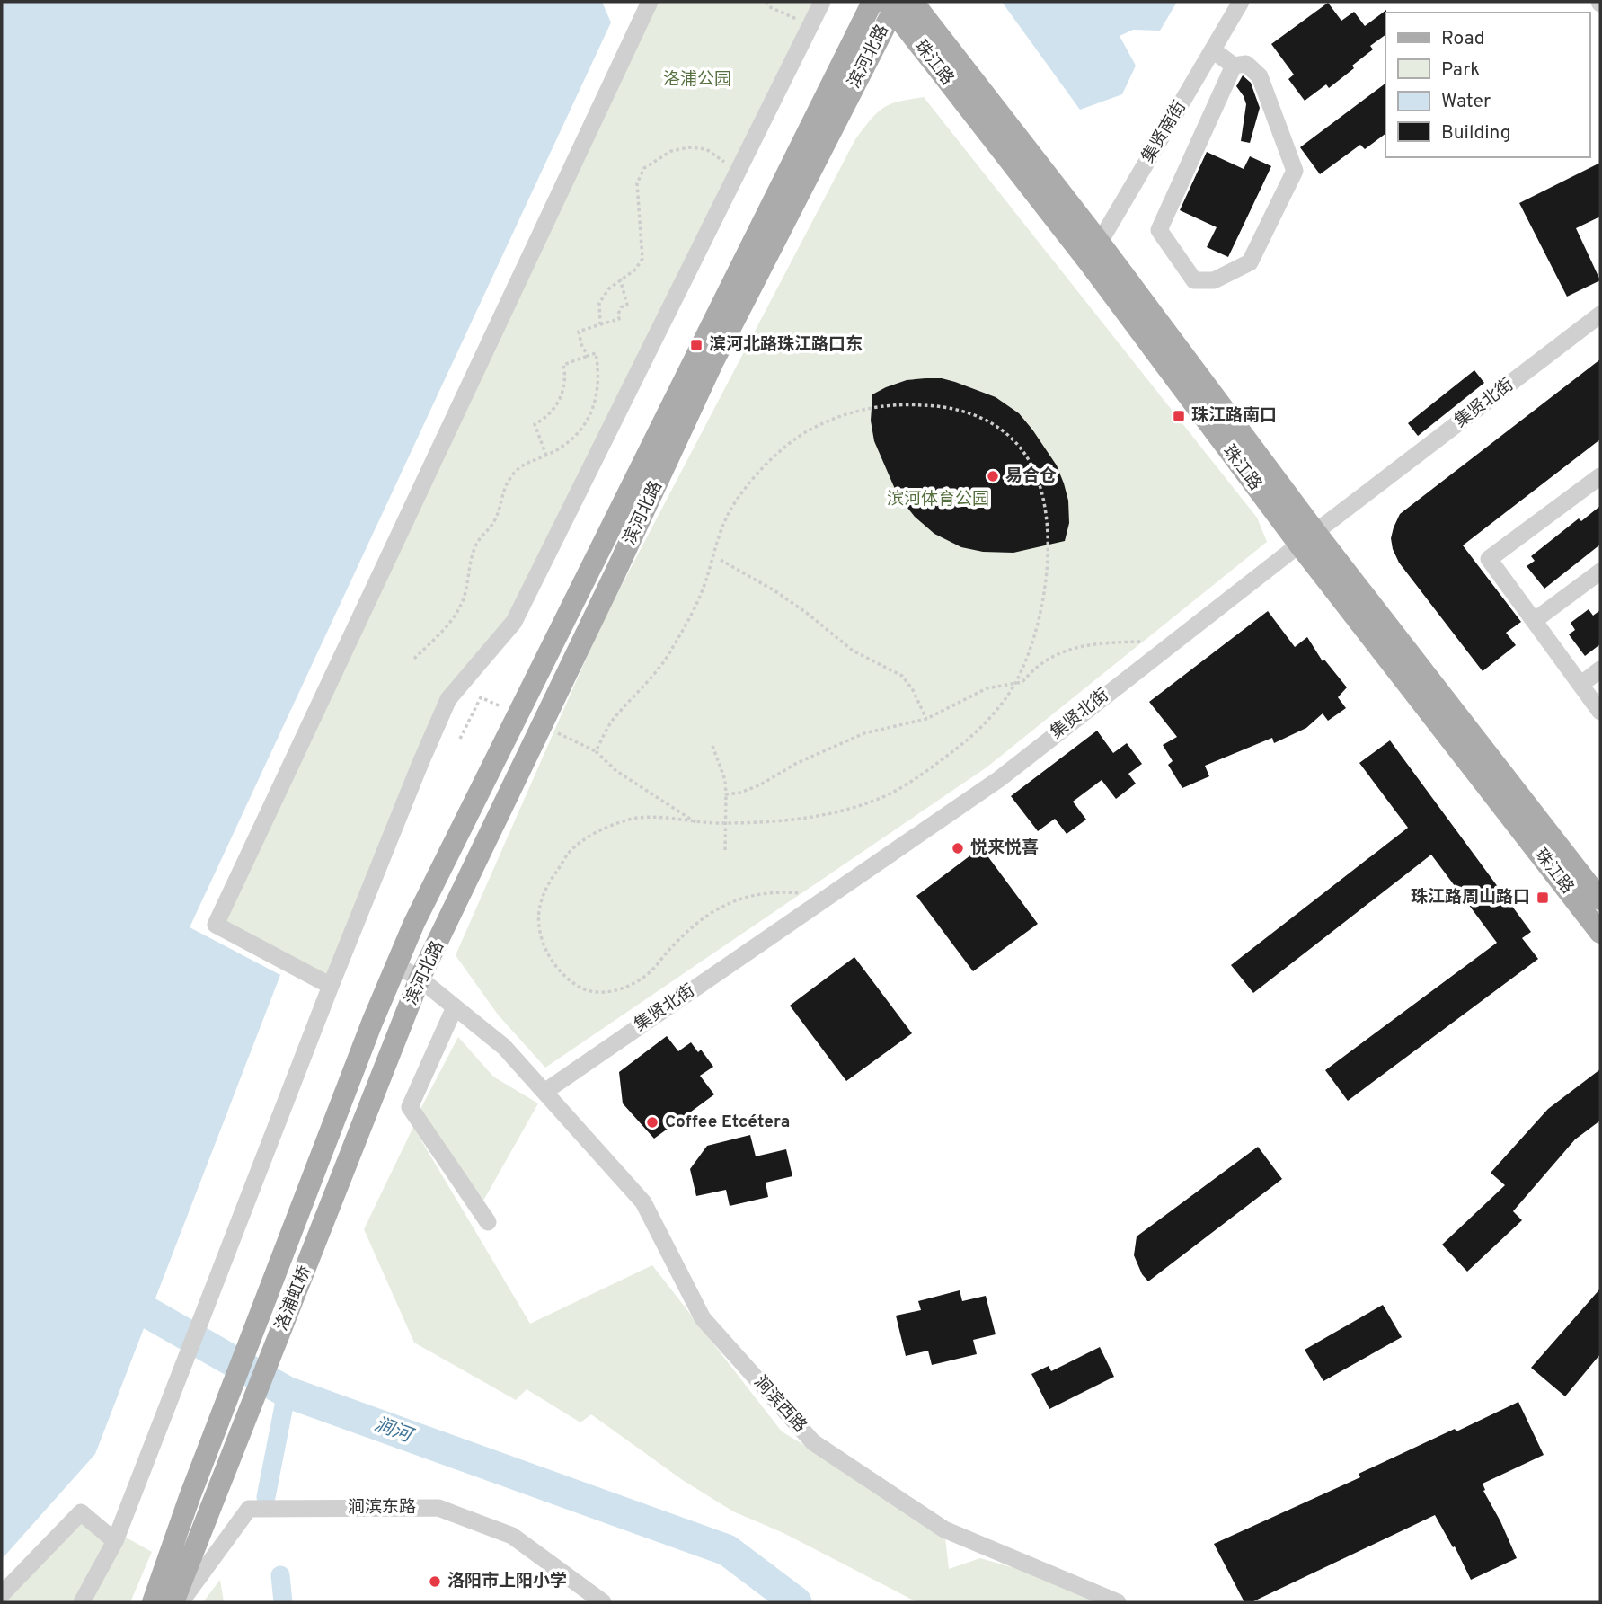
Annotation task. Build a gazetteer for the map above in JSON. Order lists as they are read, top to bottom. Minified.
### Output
{"streets":{"main road":["滨河北路","珠江路","洛浦虹桥"],"street":["集贤南街","集贤北街","涧滨西路","涧滨东路"]},"crossings":[["滨河北路","珠江路"],["滨河北路","洛浦虹桥"],["滨河北路","涧滨西路"],["珠江路","集贤南街"],["珠江路","集贤北街"],["集贤北街","涧滨西路"]],"water":["涧河"],"parks":["洛浦公园","滨河体育公园"],"places":{"transit":["滨河北路珠江路口东","珠江路南口","珠江路周山路口"],"other":["易合仓","悦来悦喜","Coffee Etcétera","洛阳市上阳小学"]},"legend":["Road","Park","Water","Building"]}
